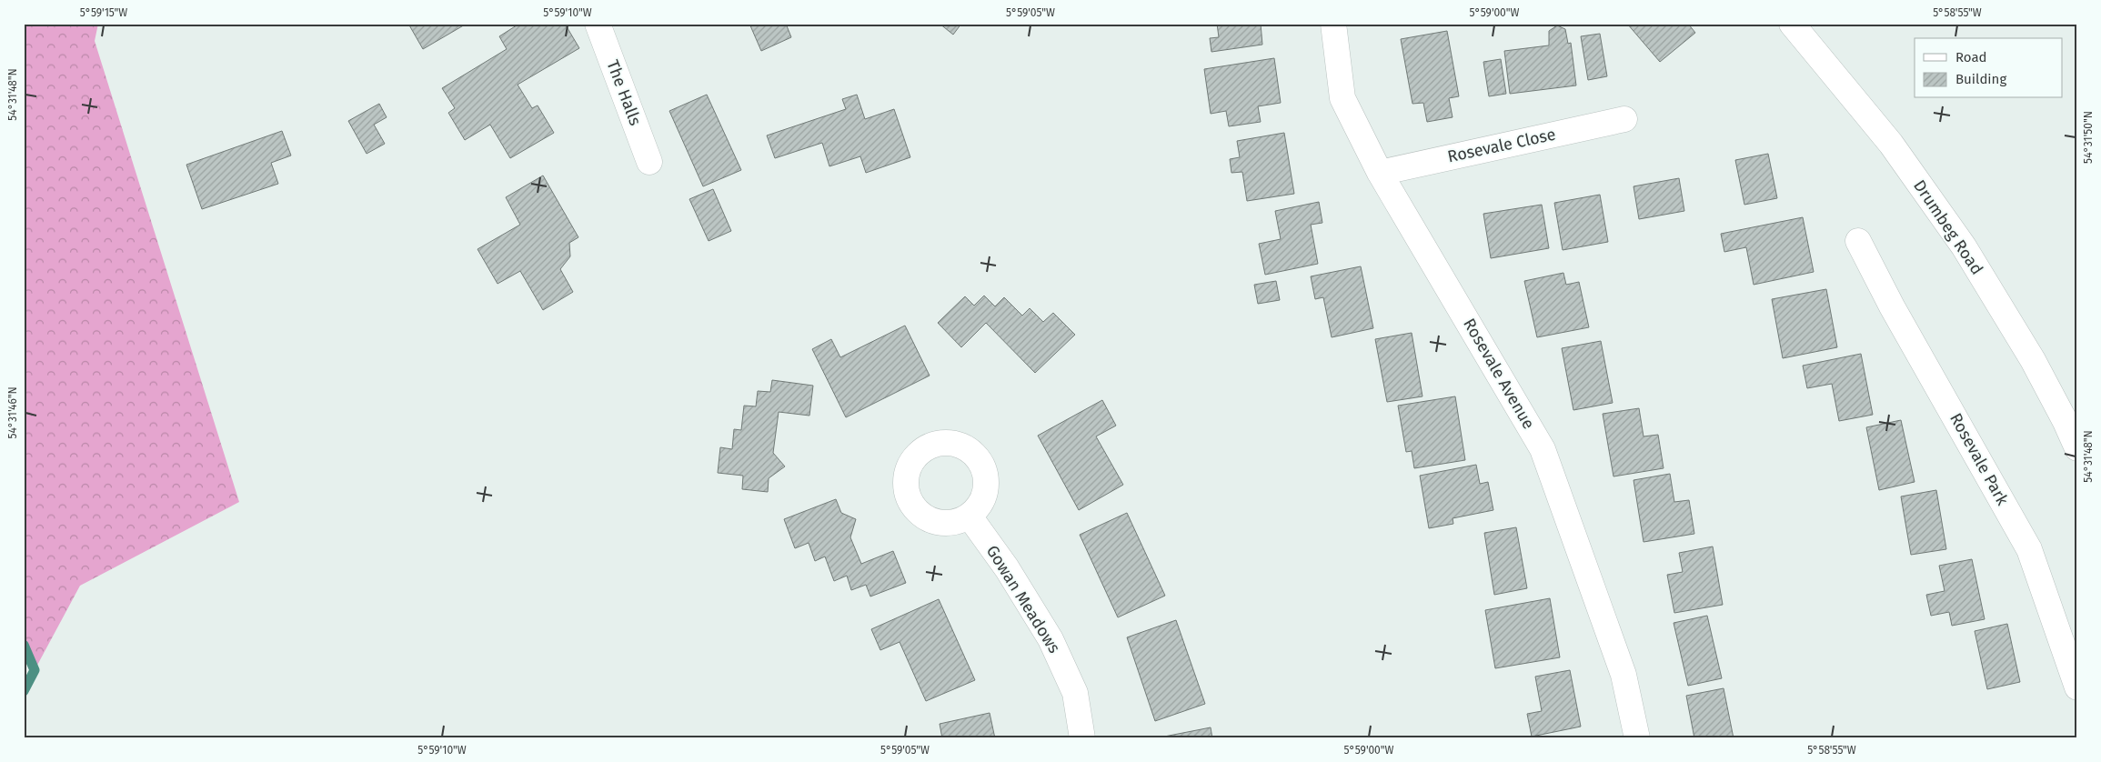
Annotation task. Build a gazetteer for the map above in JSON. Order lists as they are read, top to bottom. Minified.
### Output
{"streets":{"street":["The Halls","Rosevale Close","Drumbeg Road","Rosevale Avenue","Rosevale Park","Gowan Meadows"]},"crossings":[["Rosevale Close","Rosevale Avenue"]],"legend":["Road","Building"],"coordinates":["5°59'15\"W","5°59'10\"W","5°59'05\"W","5°59'00\"W","5°58'55\"W","54°31'48\"N","54°31'50\"N","54°31'46\"N"]}
